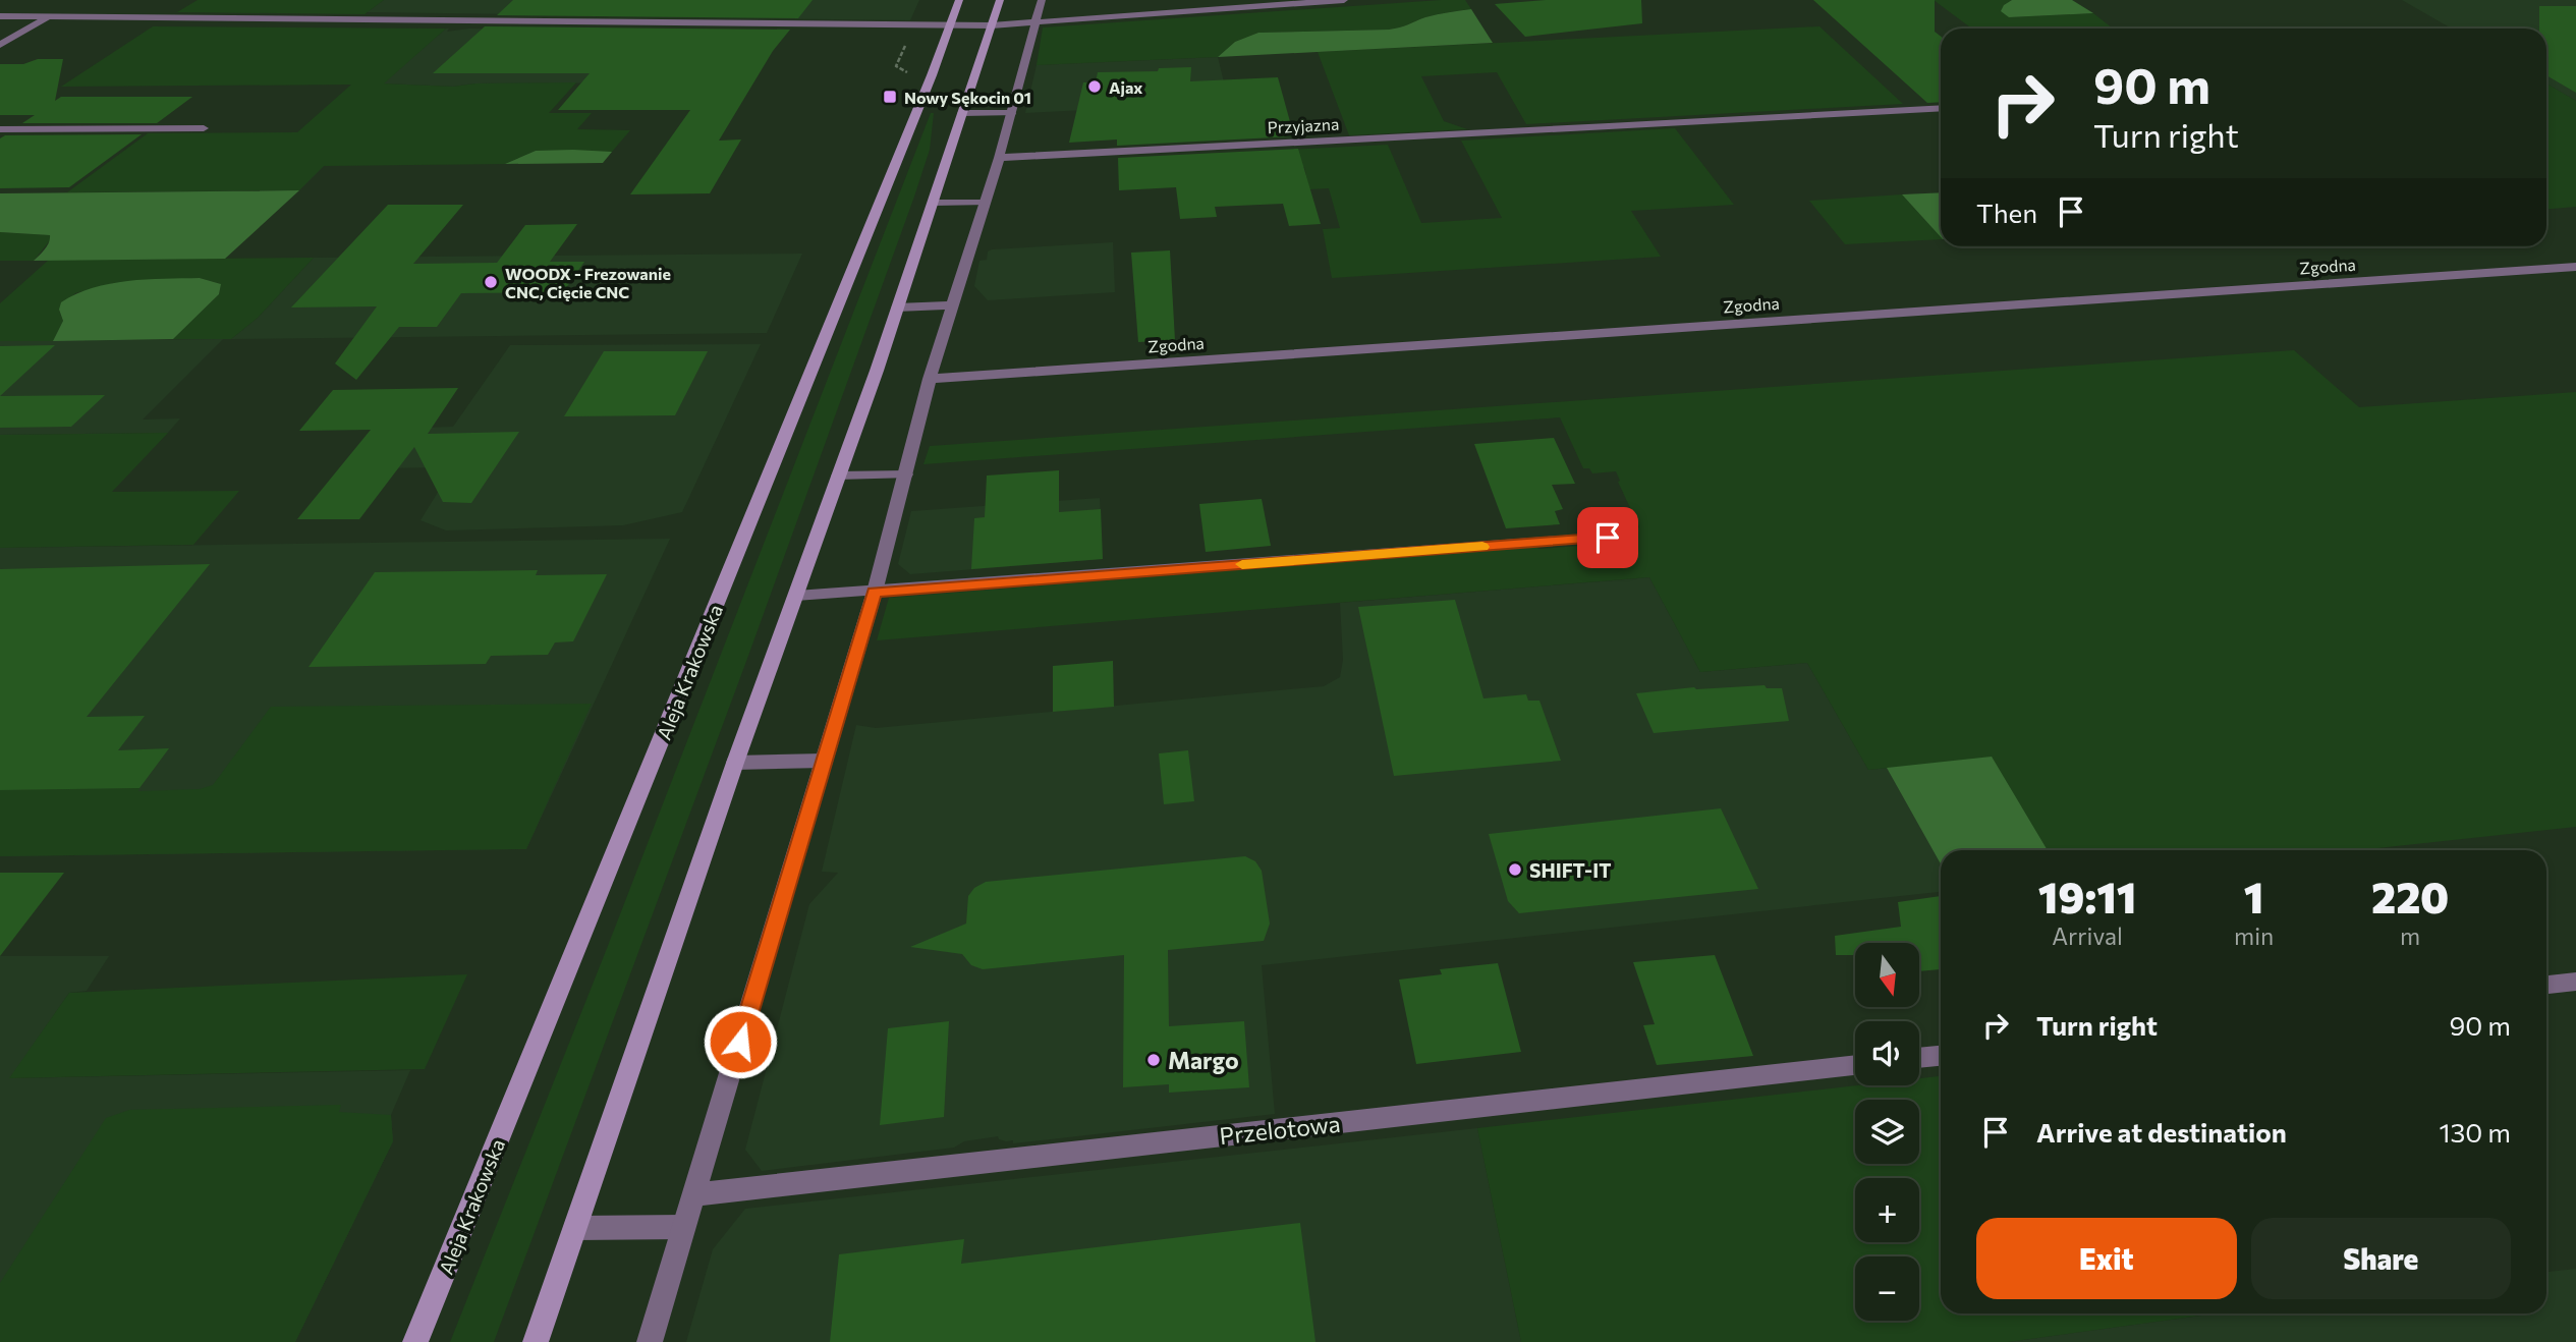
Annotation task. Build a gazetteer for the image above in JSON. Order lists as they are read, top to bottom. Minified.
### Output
{"streets":{"main road":["Aleja Krakowska"],"street":["Przyjazna","Zgodna","Przelotowa"]},"places":{"other":["Ajax","WOODX - Frezowanie CNC, Cięcie CNC","SHIFT-IT","Margo"],"transit":["Nowy Sękocin 01"]},"north":"bottom","page":{"turn":["90 m","Turn right"],"then":"Then","eta":["19:11","Arrival","1","min","220","m"],"map_buttons":["+","−"],"list":[{"name":"Turn right","value":"90 m"},{"name":"Arrive at destination","value":"130 m"}],"buttons":["Exit","Share"]}}
